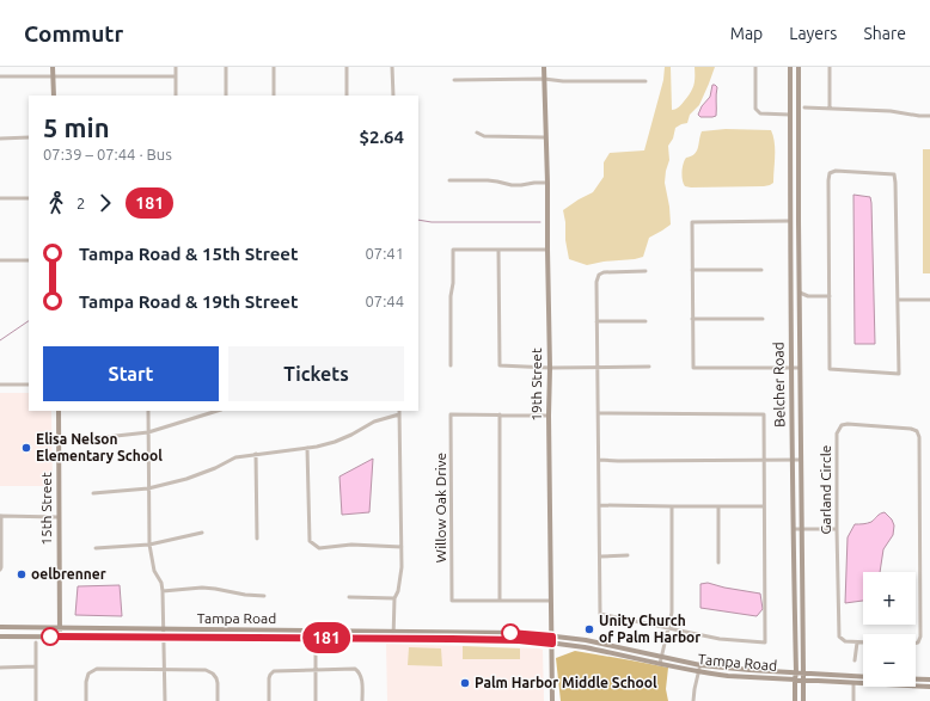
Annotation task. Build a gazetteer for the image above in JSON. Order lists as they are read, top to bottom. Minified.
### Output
{"streets":{"main road":["19th Street","Belcher Road","15th Street","Tampa Road"],"street":["Garland Circle","Willow Oak Drive"]},"crossings":[["19th Street","Willow Oak Drive"],["19th Street","Tampa Road"],["Belcher Road","Tampa Road"],["15th Street","Tampa Road"]],"places":["Elisa Nelson Elementary School","oelbrenner","Unity Church of Palm Harbor","Palm Harbor Middle School"],"lines":["bus line 181"],"page":{"header":"Commutr","nav":["Map","Layers","Share"],"on_map":"181","heading":["5 min","07:39 – 07:44 · Bus","$2.64"],"legs":["2","181"],"list":[{"name":"Tampa Road & 15th Street","value":"07:41"},{"name":"Tampa Road & 19th Street","value":"07:44"}],"buttons":["Start","Tickets"],"map_buttons":["+","−"]}}
